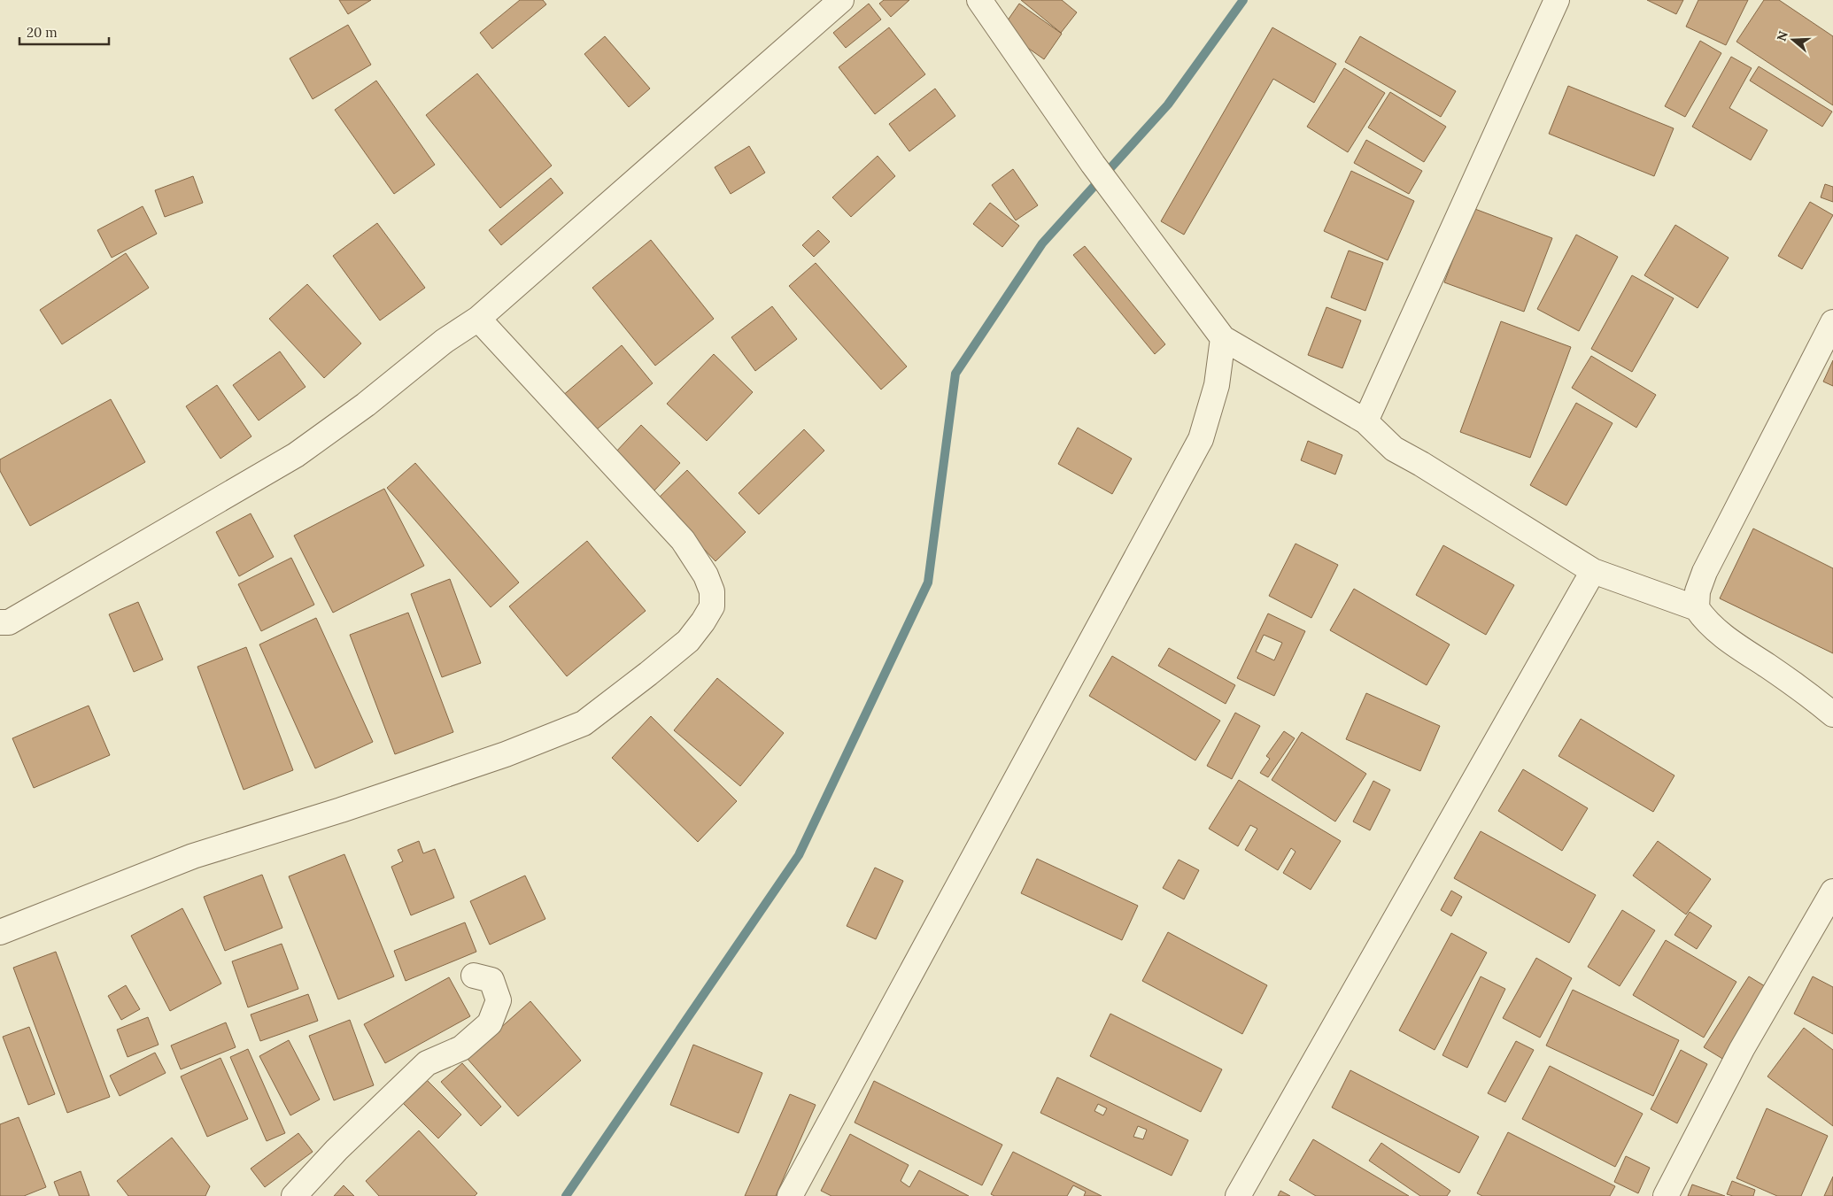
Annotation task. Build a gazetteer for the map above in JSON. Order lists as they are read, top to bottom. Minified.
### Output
{"scale_bar":"20 m","north":"left"}
